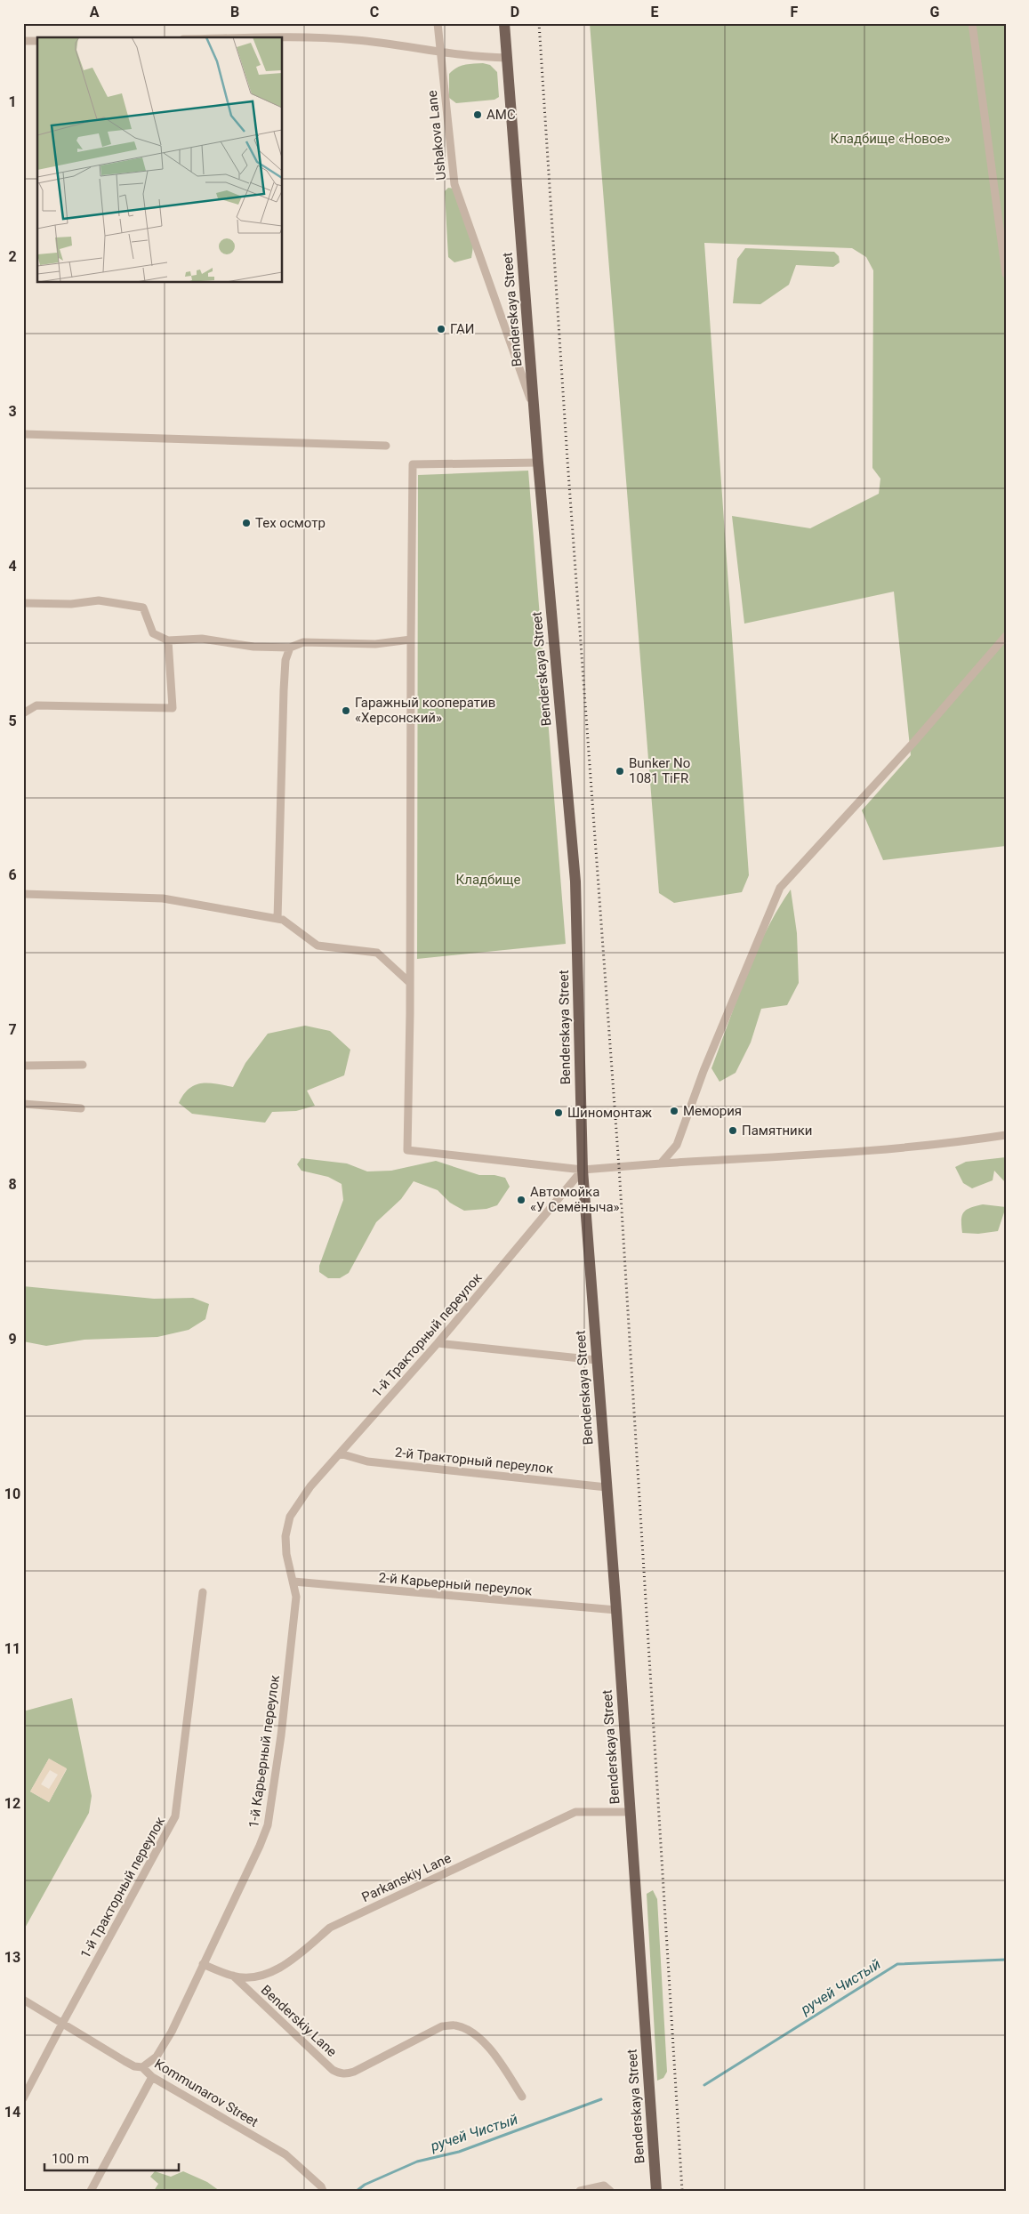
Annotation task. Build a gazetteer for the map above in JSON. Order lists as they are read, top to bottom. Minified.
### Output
{"streets":{"main road":["Benderskaya Street"],"street":["Ushakova Lane","1-й Тракторный переулок","2-й Тракторный переулок","2-й Карьерный переулок","1-й Карьерный переулок","Parkanskiy Lane","Benderskiy Lane","Kommunarov Street"]},"crossings":[["Ushakova Lane","Benderskaya Street"],["Benderskaya Street","1-й Тракторный переулок"],["Benderskaya Street","2-й Тракторный переулок"],["Benderskaya Street","2-й Карьерный переулок"],["Benderskaya Street","Parkanskiy Lane"],["1-й Тракторный переулок","2-й Тракторный переулок"],["1-й Тракторный переулок","1-й Карьерный переулок"],["1-й Тракторный переулок","Kommunarov Street"],["2-й Карьерный переулок","1-й Карьерный переулок"],["1-й Карьерный переулок","Parkanskiy Lane"],["1-й Карьерный переулок","Kommunarov Street"],["Parkanskiy Lane","Benderskiy Lane"]],"water":["ручей Чистый"],"parks":["Кладбище «Новое»","Кладбище"],"places":["АМС","ГАИ","Тех осмотр","Гаражный кооператив «Херсонский»","Bunker No 1081 TiFR","Мемория","Шиномонтаж","Памятники","Автомойка «У Семёныча»"],"scale_bar":"100 m","grid":{"columns":["A","B","C","D","E","F","G"],"rows":["1","2","3","4","5","6","7","8","9","10","11","12","13","14"]}}
